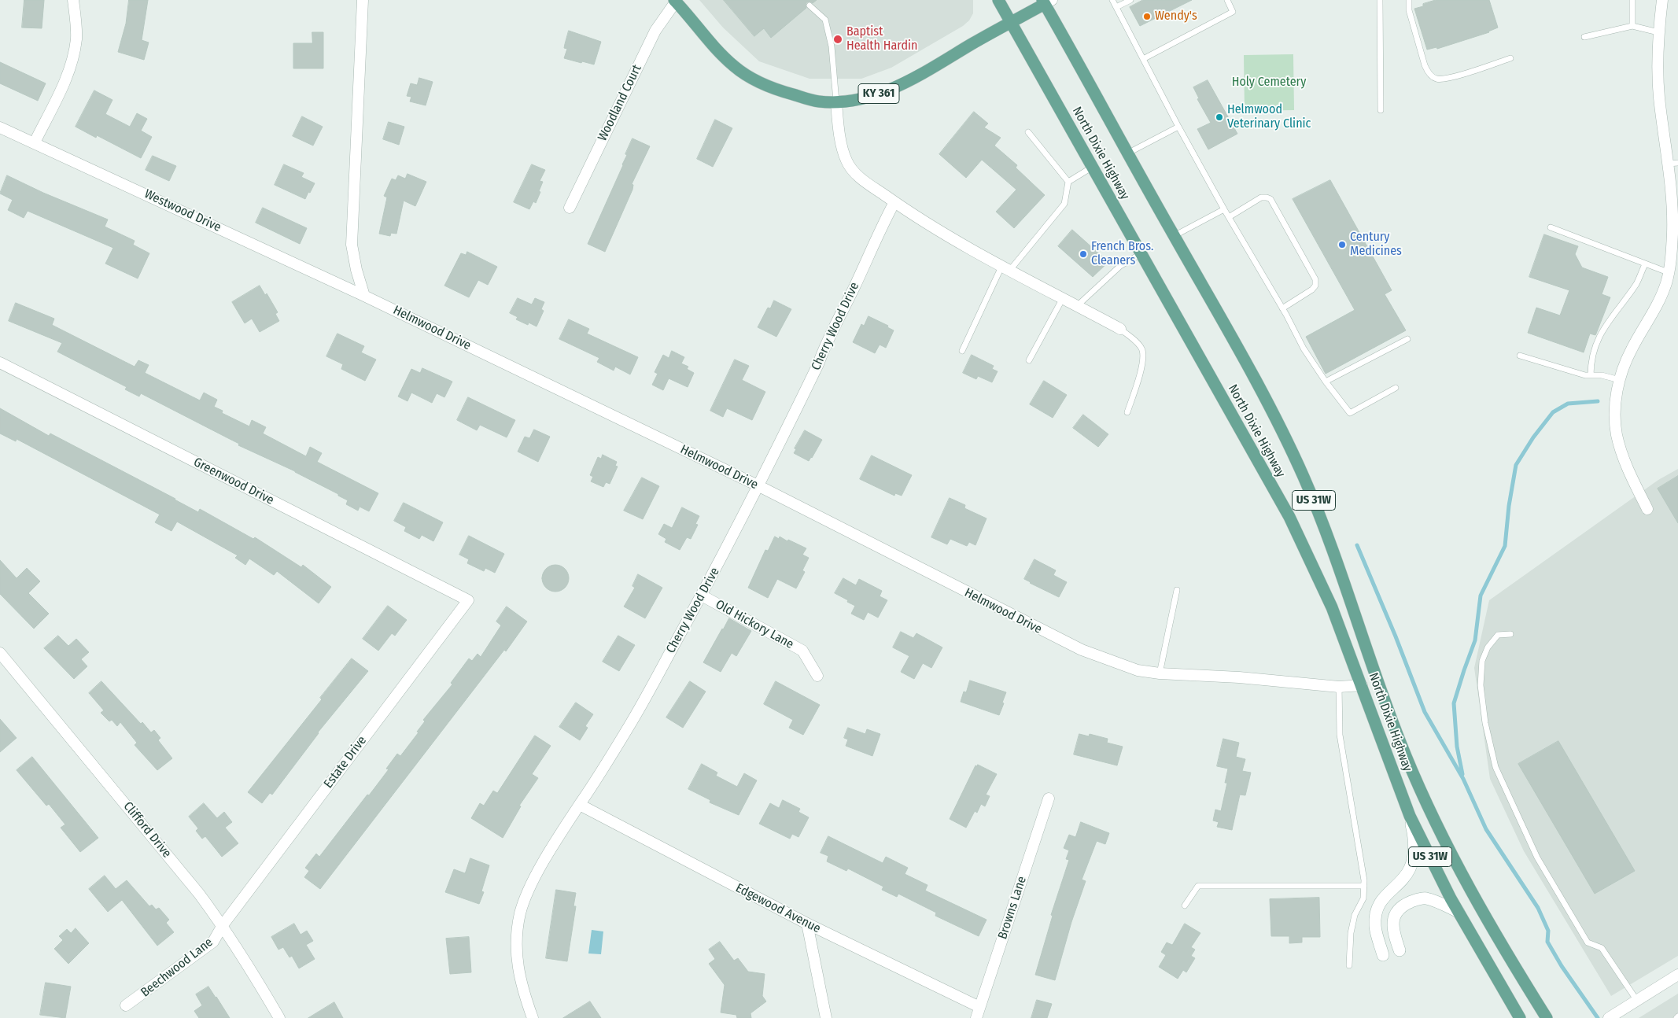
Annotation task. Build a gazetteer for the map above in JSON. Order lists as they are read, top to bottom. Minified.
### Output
{"streets":{"main road":["KY 361","North Dixie Highway","US 31W"],"street":["Woodland Court","Westwood Drive","Cherry Wood Drive","Helmwood Drive","Greenwood Drive","Old Hickory Lane","Estate Drive","Clifford Drive","Browns Lane","Edgewood Avenue","Beechwood Lane"]},"crossings":[["KY 361","Woodland Court"],["KY 361","North Dixie Highway"],["North Dixie Highway","Helmwood Drive"],["Westwood Drive","Helmwood Drive"],["Cherry Wood Drive","Helmwood Drive"],["Cherry Wood Drive","Old Hickory Lane"],["Cherry Wood Drive","Edgewood Avenue"],["Greenwood Drive","Estate Drive"],["Estate Drive","Clifford Drive"],["Estate Drive","Beechwood Lane"],["Clifford Drive","Beechwood Lane"],["Browns Lane","Edgewood Avenue"]],"parks":["Holy Cemetery"],"places":["Wendy's","Baptist Health Hardin","Helmwood Veterinary Clinic","Century Medicines","French Bros. Cleaners"]}
